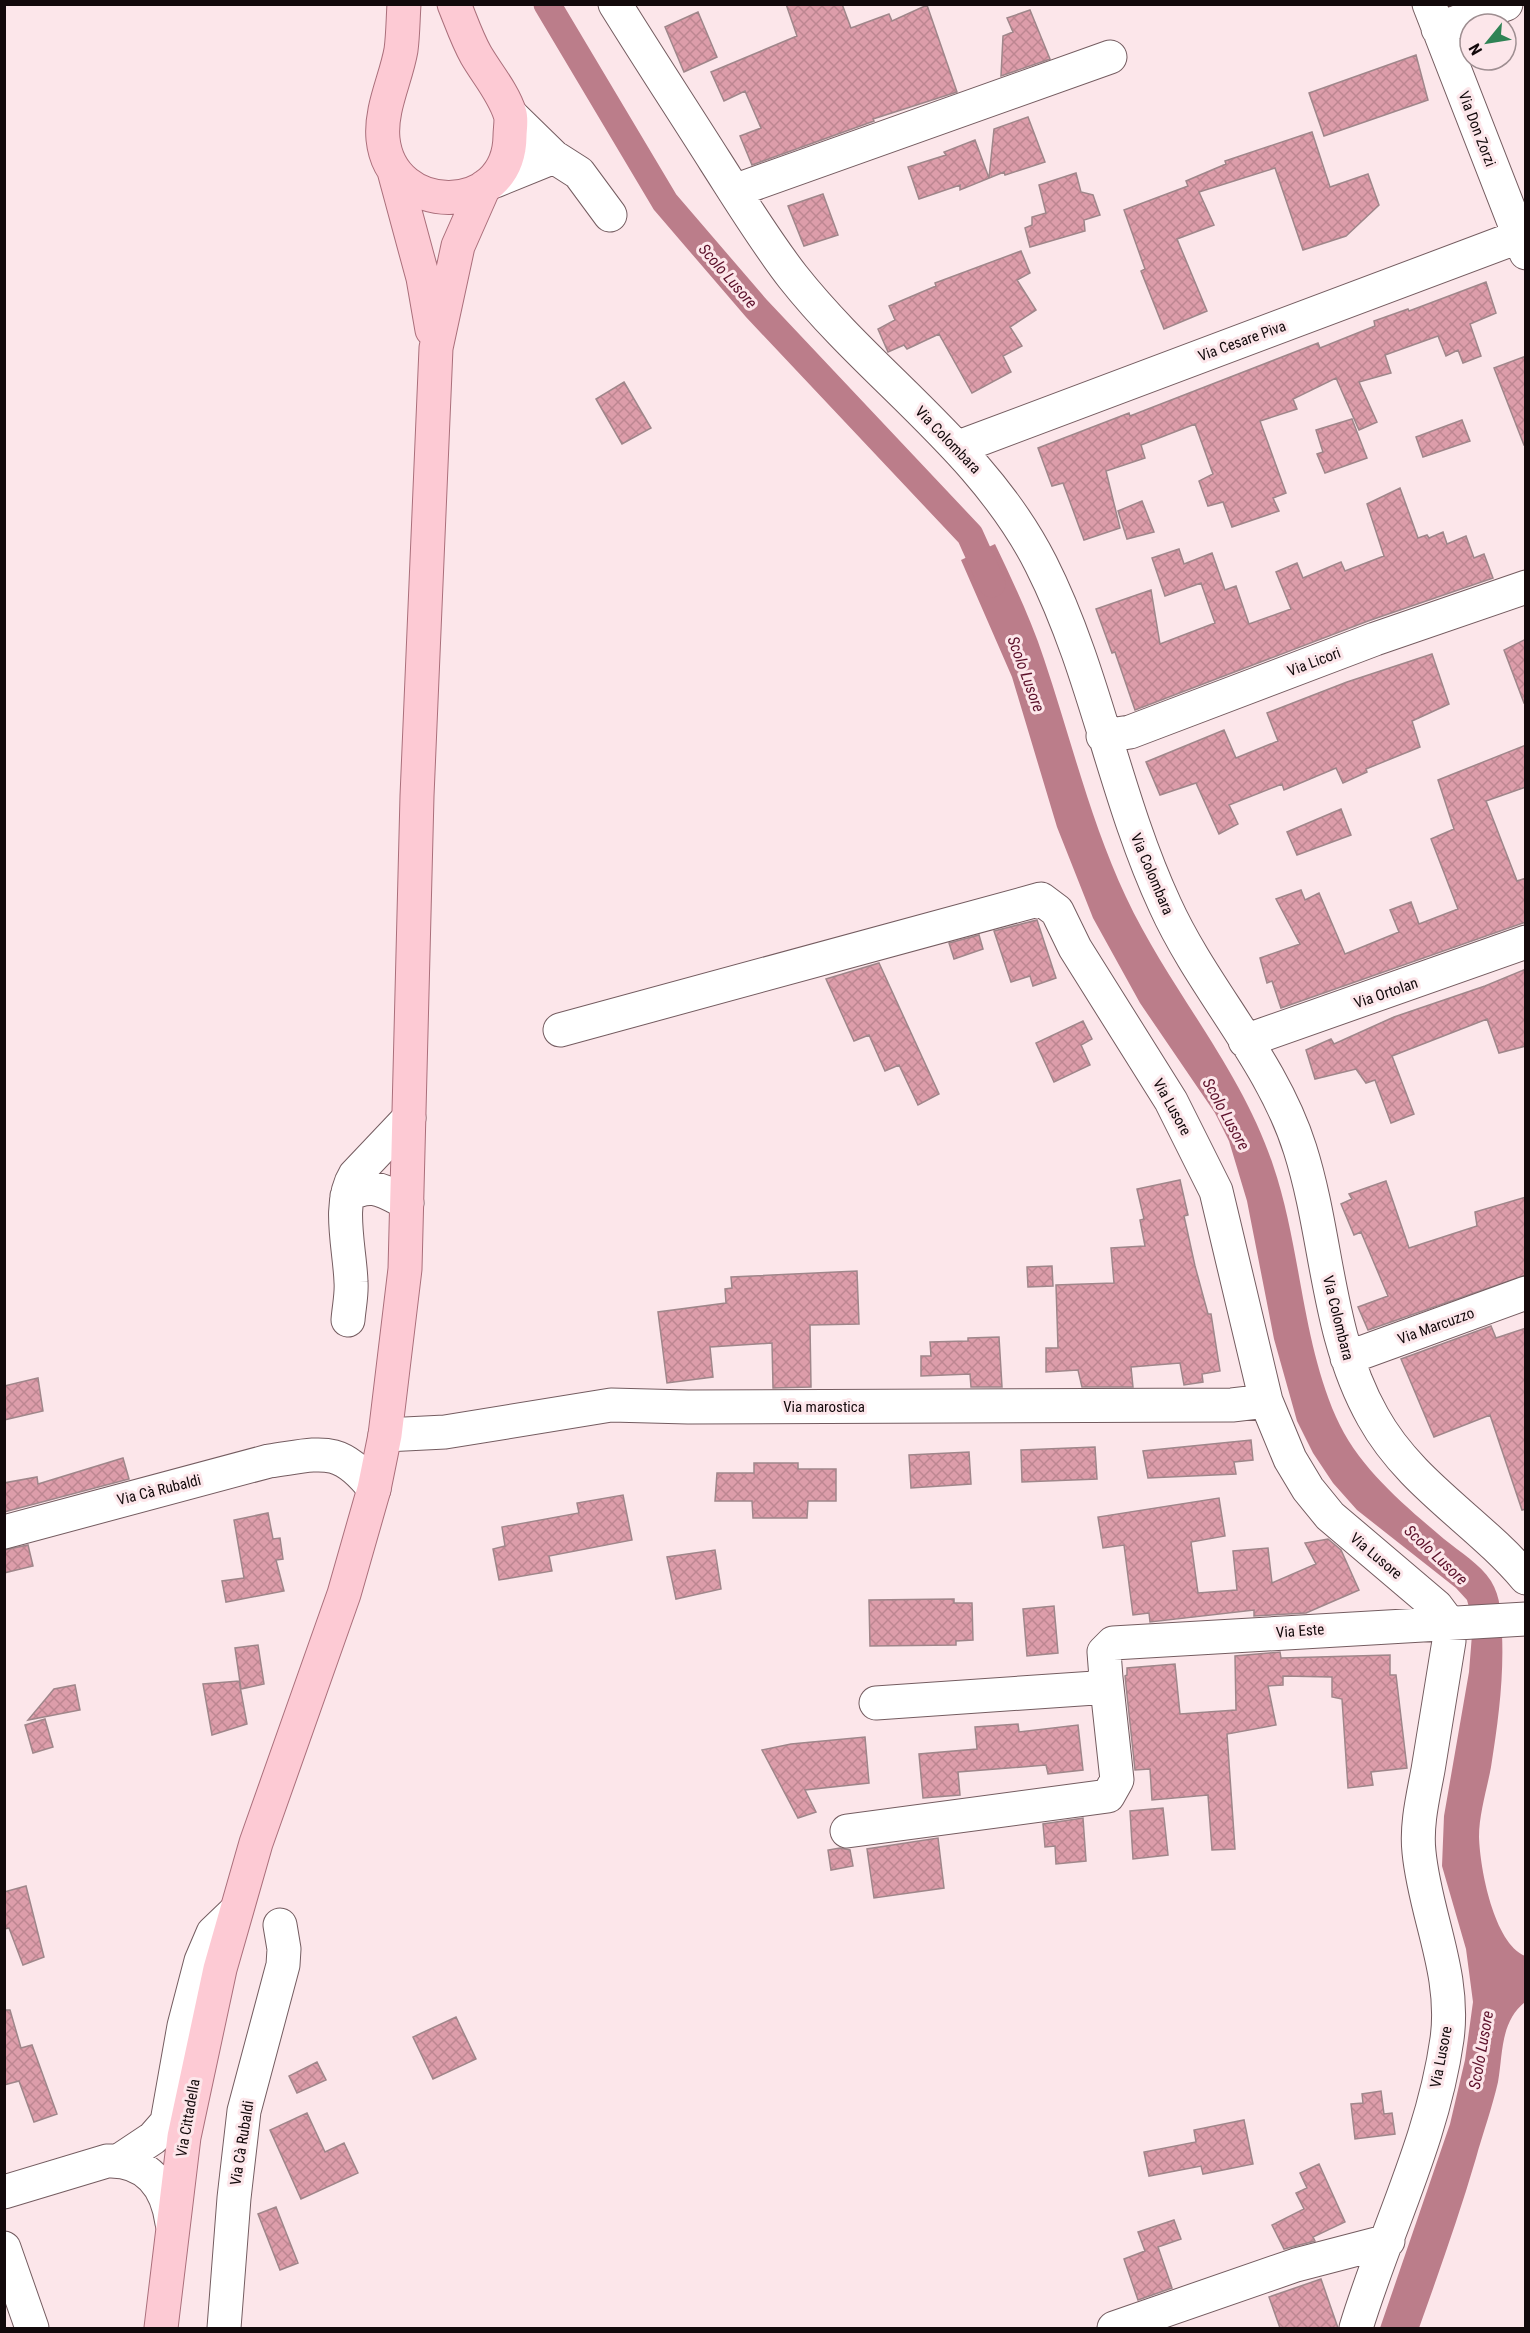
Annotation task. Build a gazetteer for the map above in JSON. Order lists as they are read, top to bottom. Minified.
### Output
{"streets":{"main road":["Via Cittadella"],"street":["Via Don Zorzi","Via Cesare Piva","Via Colombara","Via Licori","Via Ortolan","Via Lusore","Via Marcuzzo","Via marostica","Via Cà Rubaldi","Via Este"]},"crossings":[["Via Don Zorzi","Via Cesare Piva"],["Via Cesare Piva","Via Colombara"],["Via Colombara","Via Licori"],["Via Colombara","Via Ortolan"],["Via Colombara","Via Marcuzzo"],["Via Lusore","Via marostica"],["Via Lusore","Via Este"],["Via marostica","Via Cittadella"],["Via Cà Rubaldi","Via Cittadella"]],"water":["Scolo Lusore"],"north":"bottom left"}
